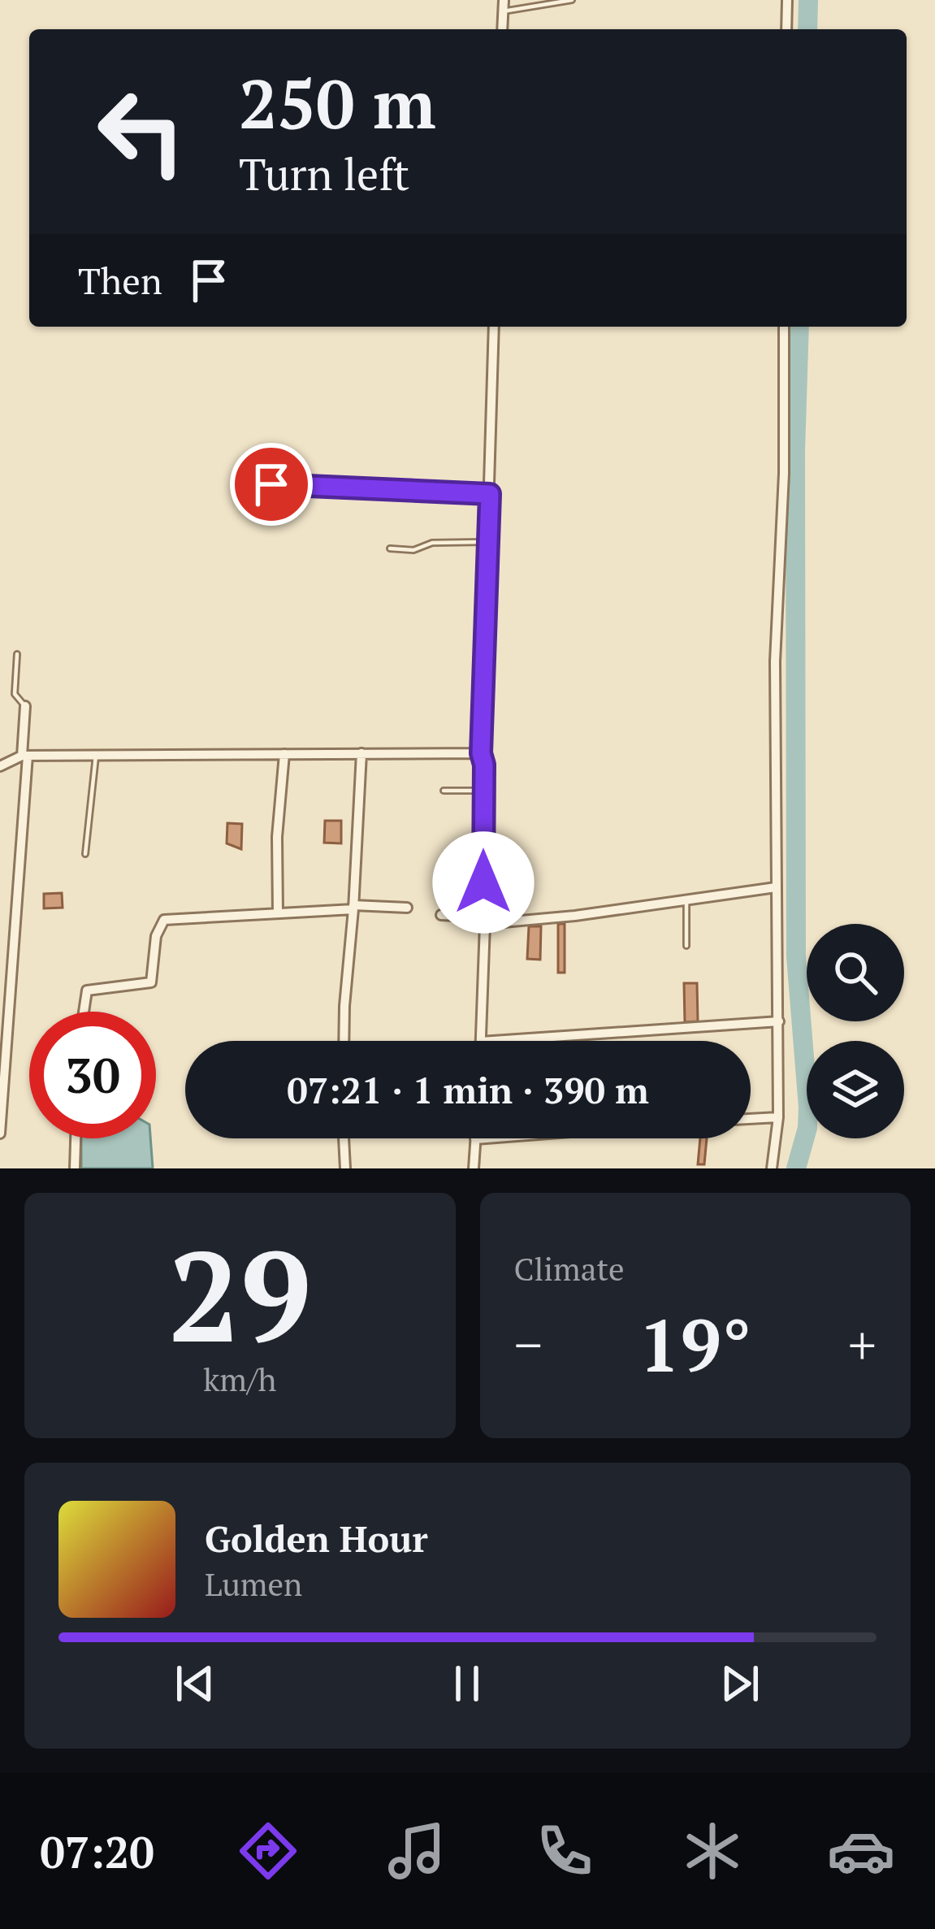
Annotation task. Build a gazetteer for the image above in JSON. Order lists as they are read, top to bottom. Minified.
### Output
{"page":{"turn":["250 m","Turn left"],"then":"Then","limit":"30","trip":"07:21 · 1 min · 390 m","tile":[["29","km/h"],"Climate"],"heat":["−","19°","+"],"song":["Golden Hour","Lumen"],"tabs":"07:20"}}
